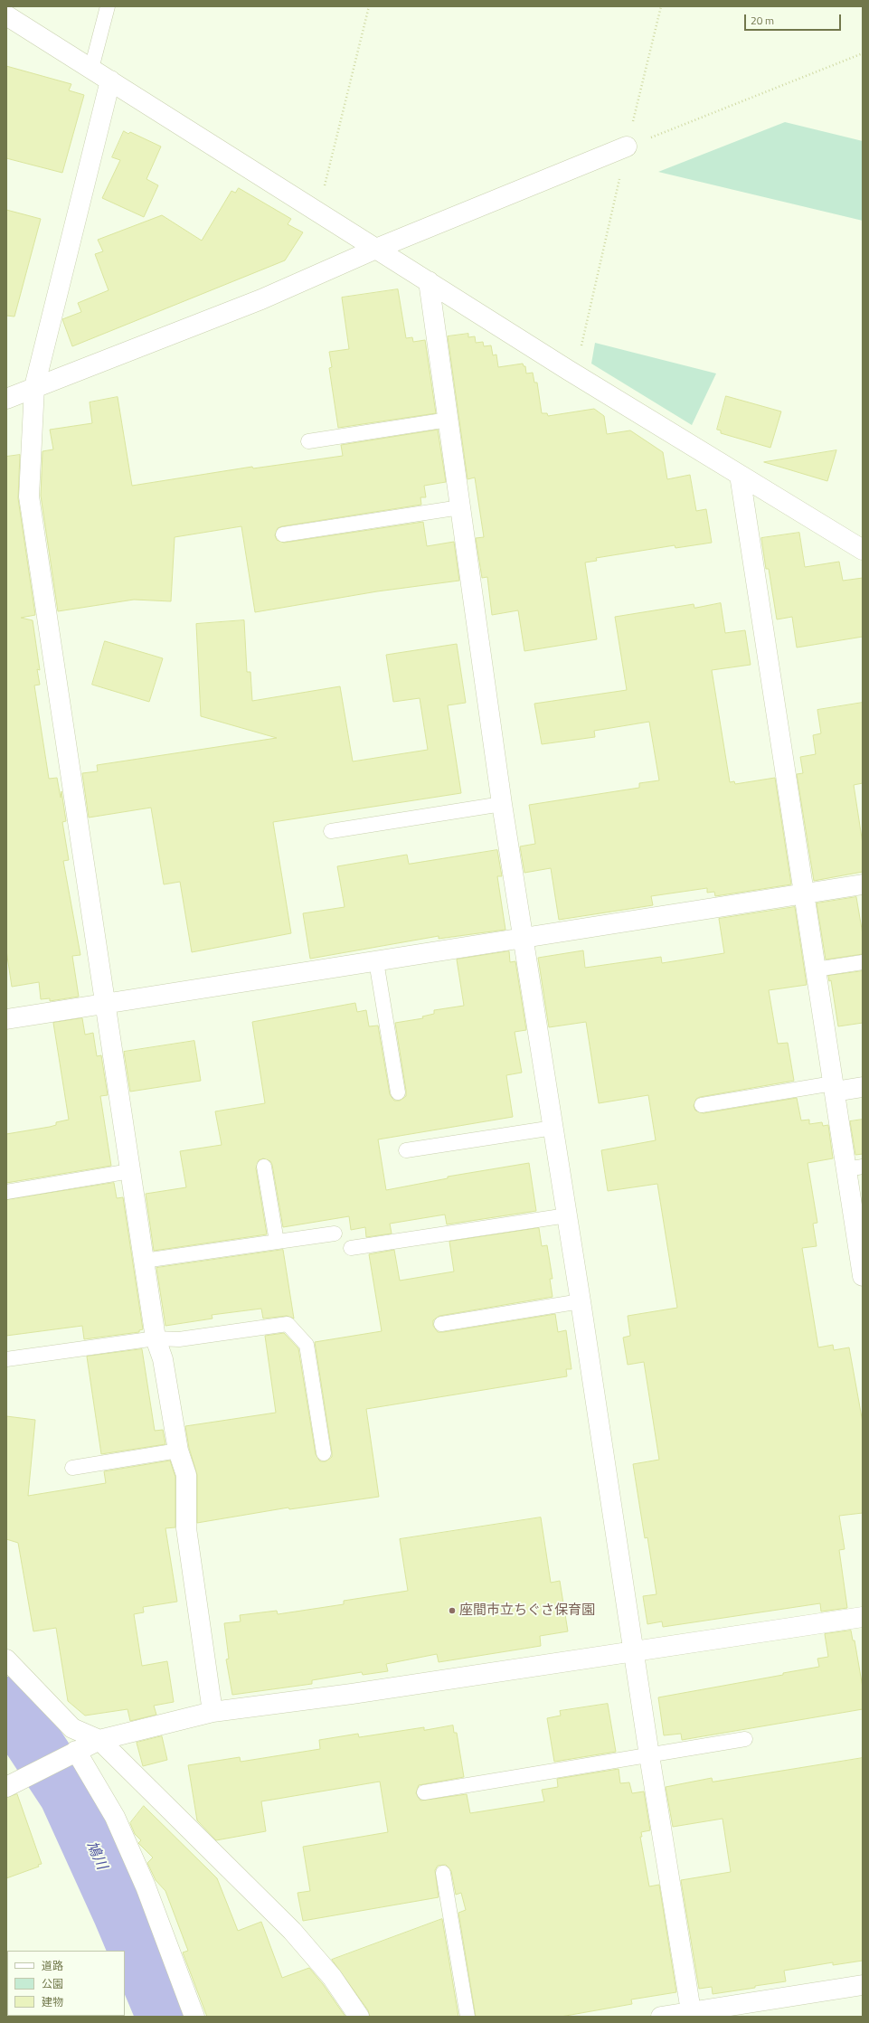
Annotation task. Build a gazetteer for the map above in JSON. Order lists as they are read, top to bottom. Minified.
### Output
{"water":["鳩川"],"places":["座間市立ちぐさ保育園"],"legend":["道路","公園","建物"],"scale_bar":"20 m"}
